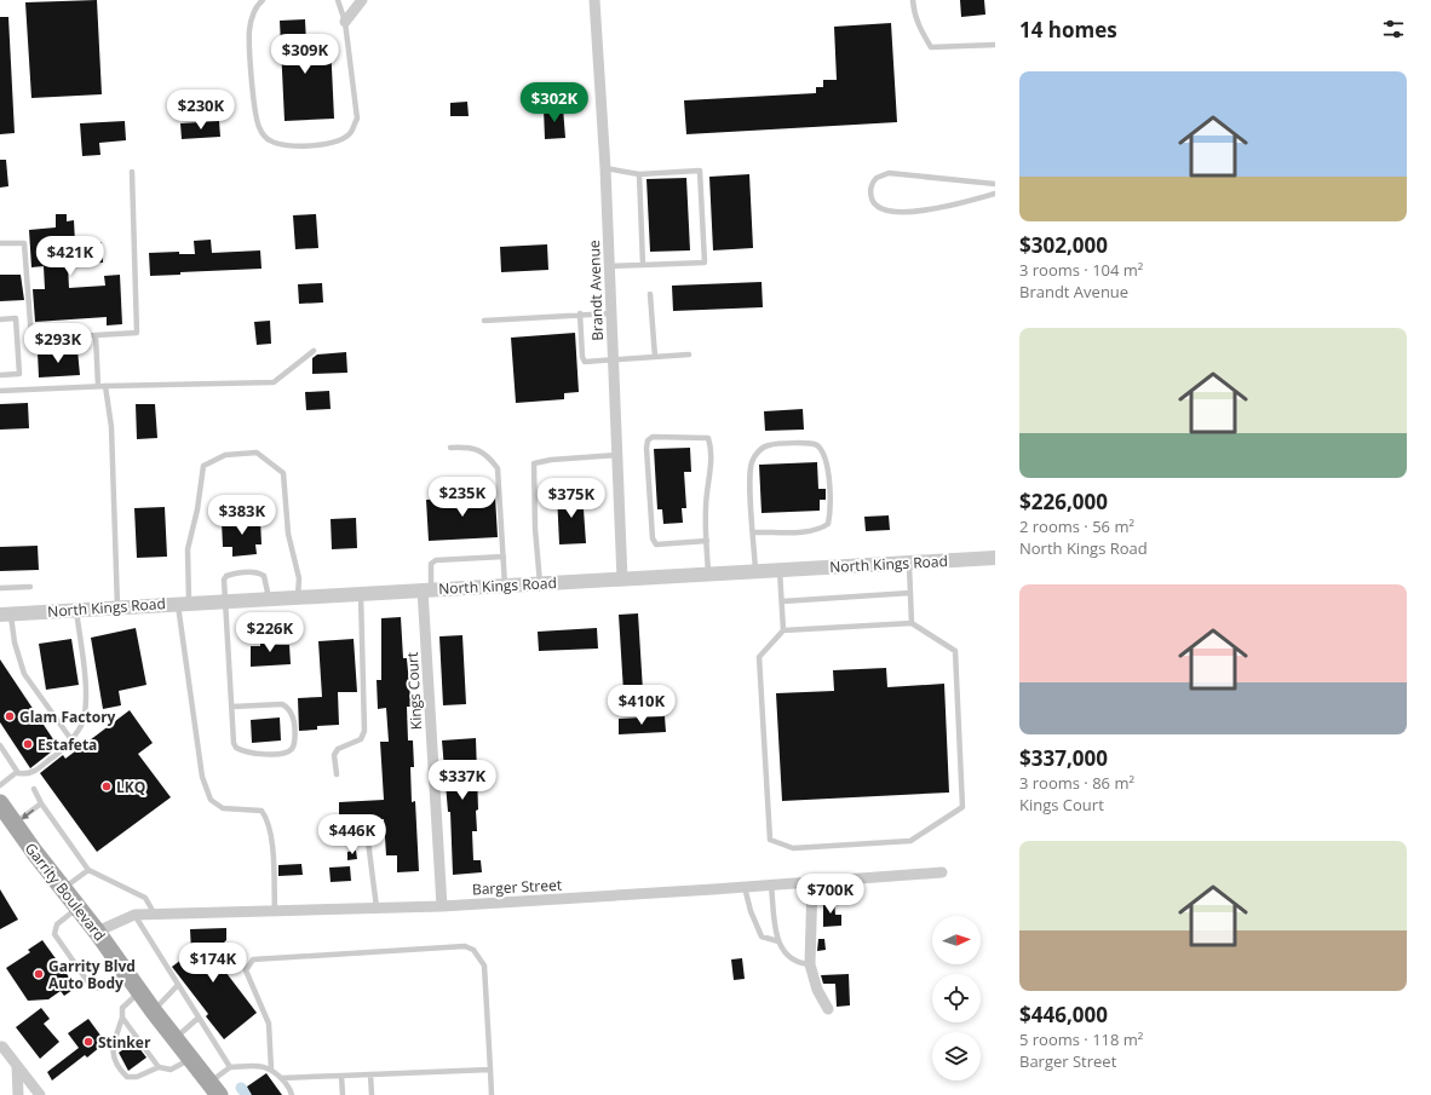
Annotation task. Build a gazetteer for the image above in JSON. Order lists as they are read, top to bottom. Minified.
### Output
{"streets":{"main road":["Garrity Boulevard"],"street":["Brandt Avenue","North Kings Road","Kings Court","Barger Street"]},"crossings":[["Brandt Avenue","North Kings Road"],["North Kings Road","Kings Court"],["Kings Court","Barger Street"],["Barger Street","Garrity Boulevard"]],"places":["Glam Factory","Estafeta","LKQ","Garrity Blvd Auto Body","Stinker"],"north":"right","page":{"heading":"14 homes","price":["$309K","$302K","$230K","$421K","$293K","$235K","$375K","$383K","$226K","$410K","$337K","$446K","$700K","$174K"],"list":[{"name":"$302,000","note":"3 rooms · 104 m² · Brandt Avenue"},{"name":"$226,000","note":"2 rooms · 56 m² · North Kings Road"},{"name":"$337,000","note":"3 rooms · 86 m² · Kings Court"},{"name":"$446,000","note":"5 rooms · 118 m² · Barger Street"}]}}
